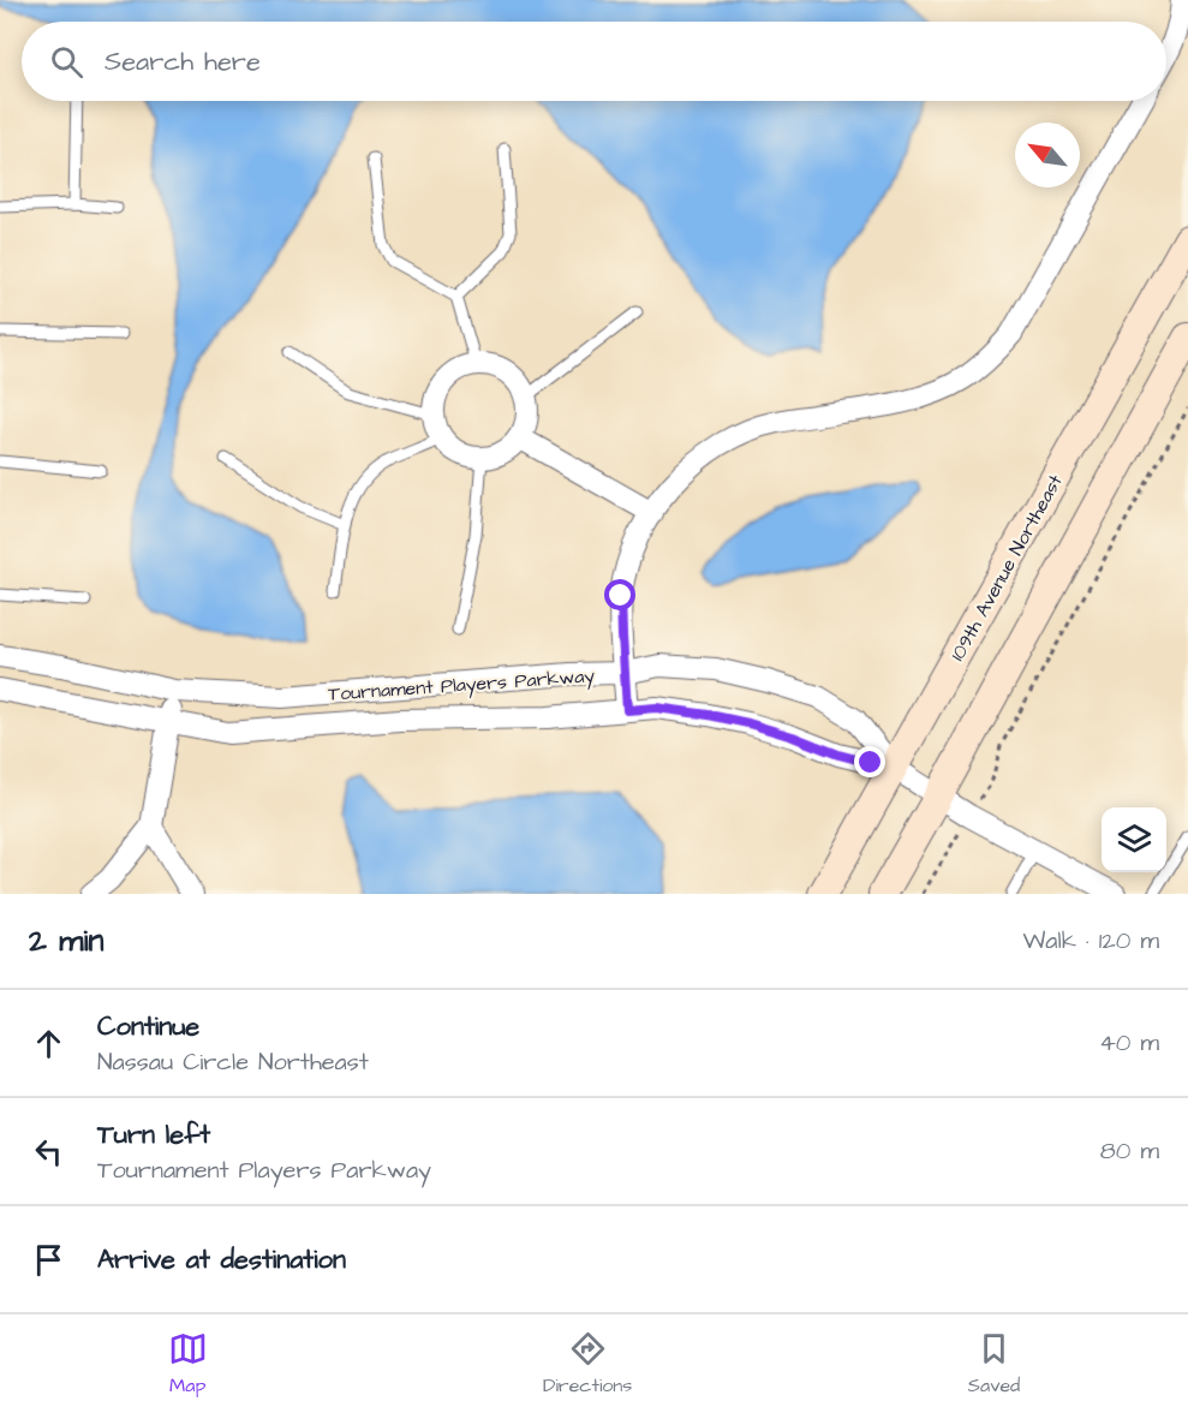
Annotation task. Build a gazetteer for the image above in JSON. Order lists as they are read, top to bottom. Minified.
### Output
{"streets":{"main road":["109th Avenue Northeast"],"street":["Tournament Players Parkway"]},"crossings":[["109th Avenue Northeast","Tournament Players Parkway"]],"north":"top left","page":{"search":"Search here","heading":["2 min","Walk · 120 m"],"list":[["Continue","Nassau Circle Northeast","40 m"],["Turn left","Tournament Players Parkway","80 m"],"Arrive at destination"],"nav":["Map","Directions","Saved"]}}
